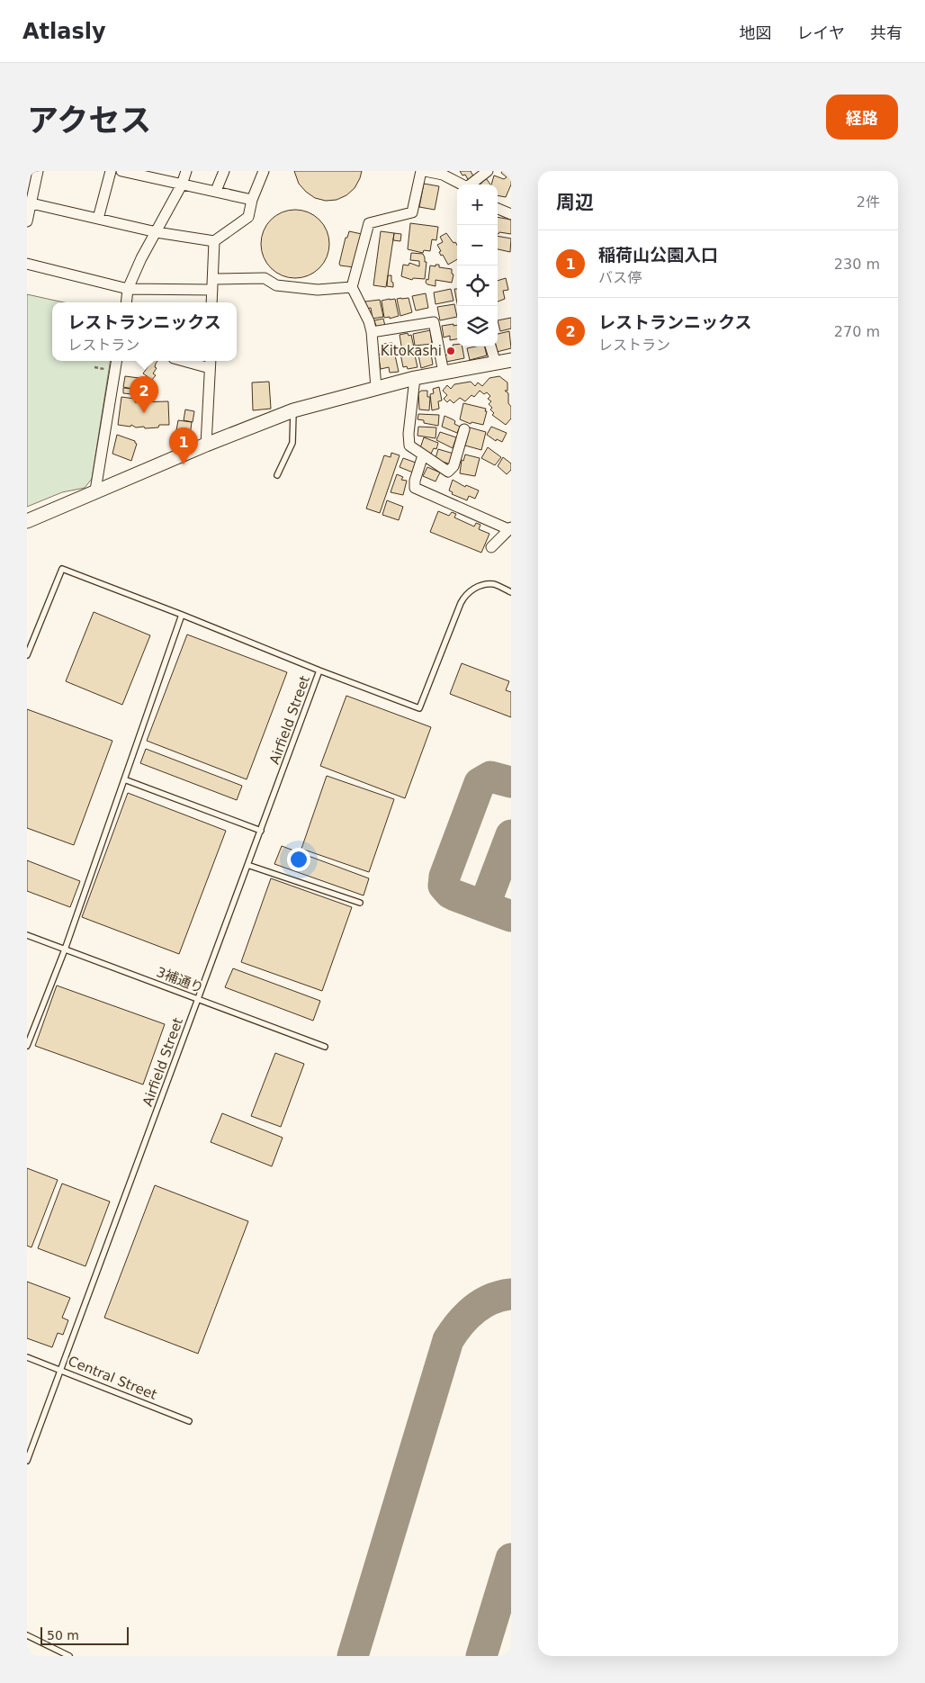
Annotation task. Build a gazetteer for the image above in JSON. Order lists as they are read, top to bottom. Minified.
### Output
{"streets":{"lane":["Airfield Street","3補通り","Central Street"]},"crossings":[["Airfield Street","3補通り"],["Airfield Street","Central Street"]],"places":["Kitokashi"],"scale_bar":"50 m","page":{"header":"Atlasly","nav":["地図","レイヤ","共有"],"title":"アクセス","buttons":"経路","heading":["周辺","2件"],"map_buttons":["+","−"],"list":[{"mark":"1","name":"稲荷山公園入口","note":"バス停","value":"230 m"},{"mark":"2","name":"レストランニックス","note":"レストラン","value":"270 m"}],"popup":["レストランニックス","レストラン"],"pins":["2","1"],"scale":"50 m"}}
